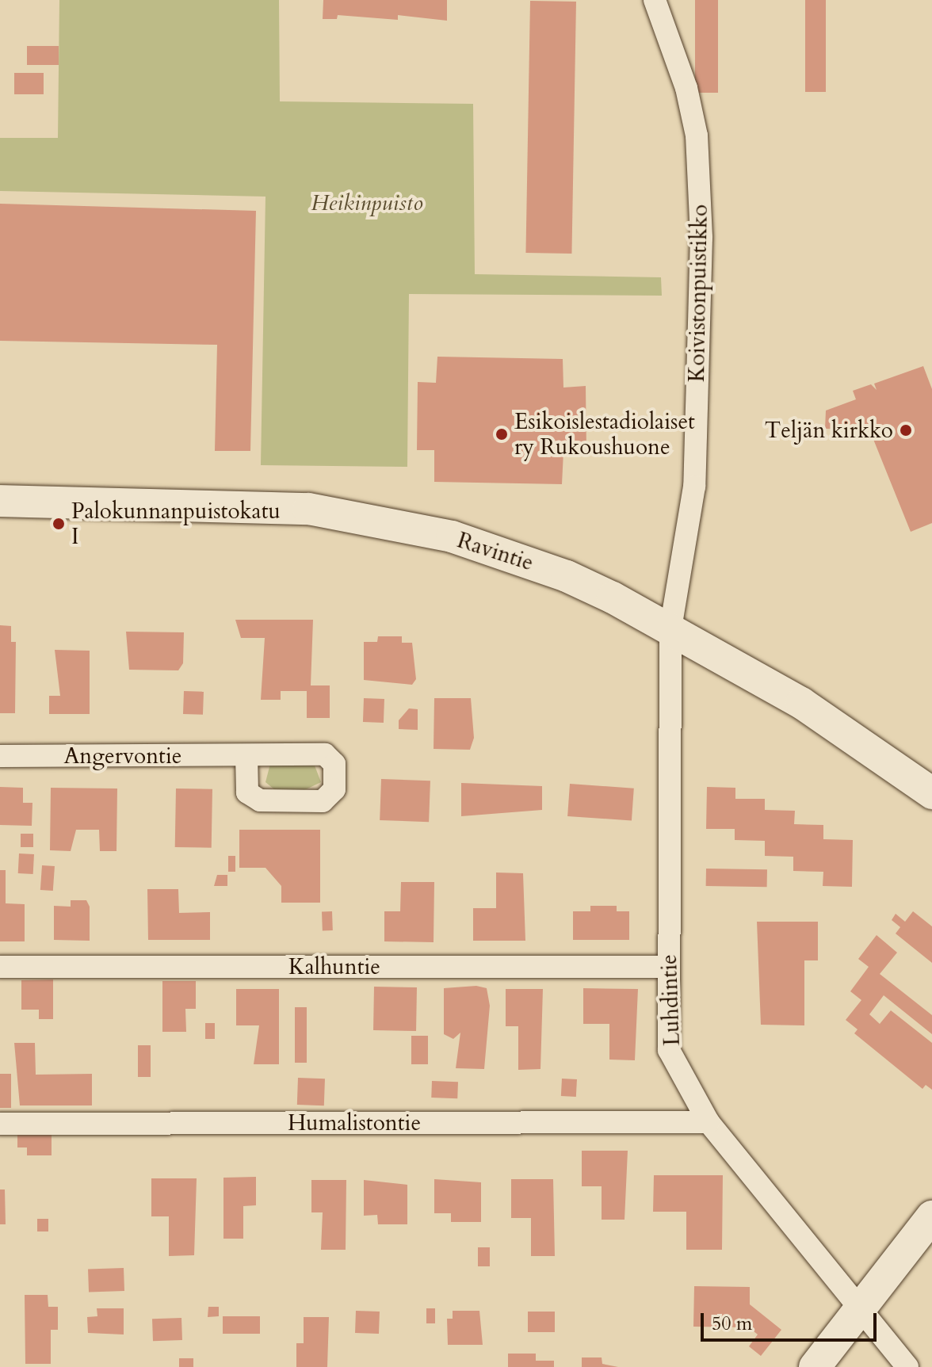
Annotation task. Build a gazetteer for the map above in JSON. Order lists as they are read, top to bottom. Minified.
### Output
{"streets":{"main road":["Ravintie"],"street":["Koivistonpuistikko","Angervontie","Kalhuntie","Luhdintie","Humalistontie"]},"crossings":[["Koivistonpuistikko","Ravintie"],["Koivistonpuistikko","Luhdintie"],["Ravintie","Luhdintie"],["Kalhuntie","Luhdintie"],["Luhdintie","Humalistontie"]],"parks":["Heikinpuisto"],"places":["Teljän kirkko","Esikoislestadiolaiset ry Rukoushuone","Palokunnanpuistokatu I"],"scale_bar":"50 m"}
